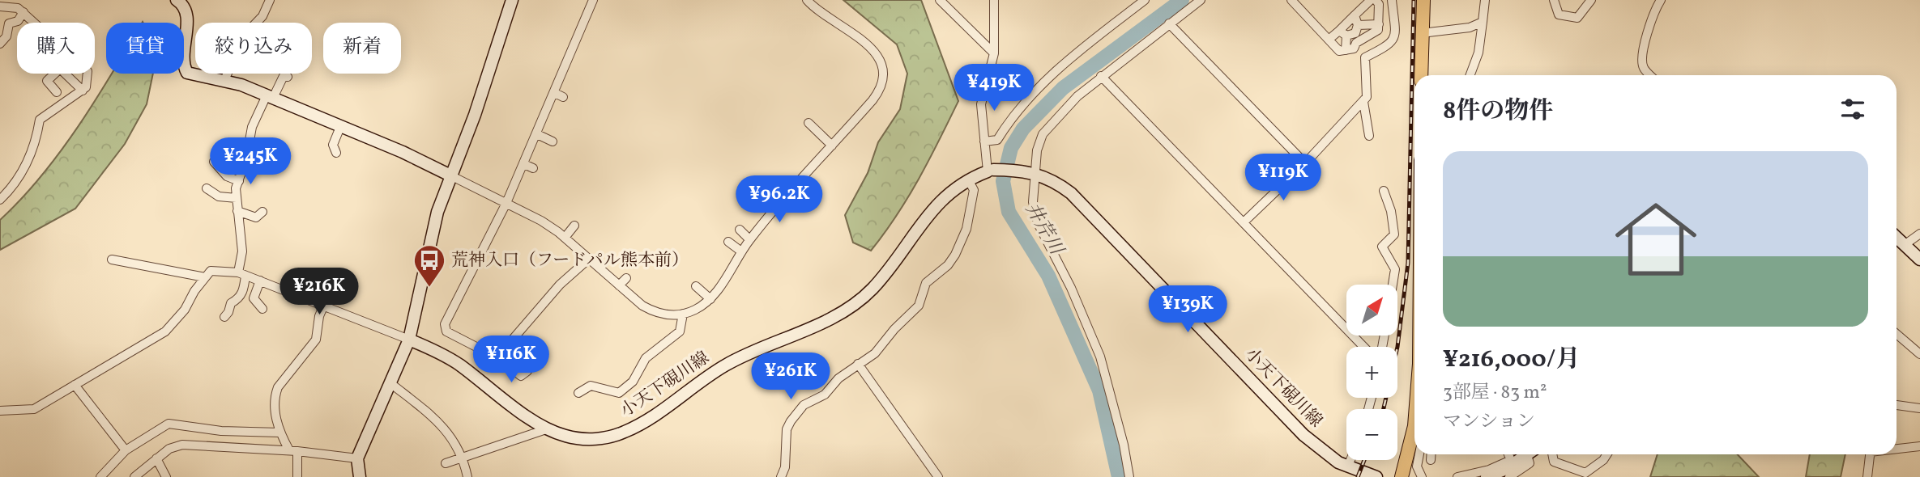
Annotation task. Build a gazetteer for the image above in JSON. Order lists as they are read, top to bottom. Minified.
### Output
{"streets":{"main road":["小天下硯川線"]},"water":["井芹川"],"places":{"bus stop":["荒神入口（フードパル熊本前）"]},"north":"top right","page":{"chip":["購入","賃貸","絞り込み","新着"],"price":["¥419K","¥245K","¥119K","¥96.2K","¥216K","¥139K","¥116K","¥261K"],"heading":"8件の物件","list":[{"name":"¥216,000/月","note":"3部屋 · 83 m² · マンション"}],"map_buttons":["+","−"]}}
